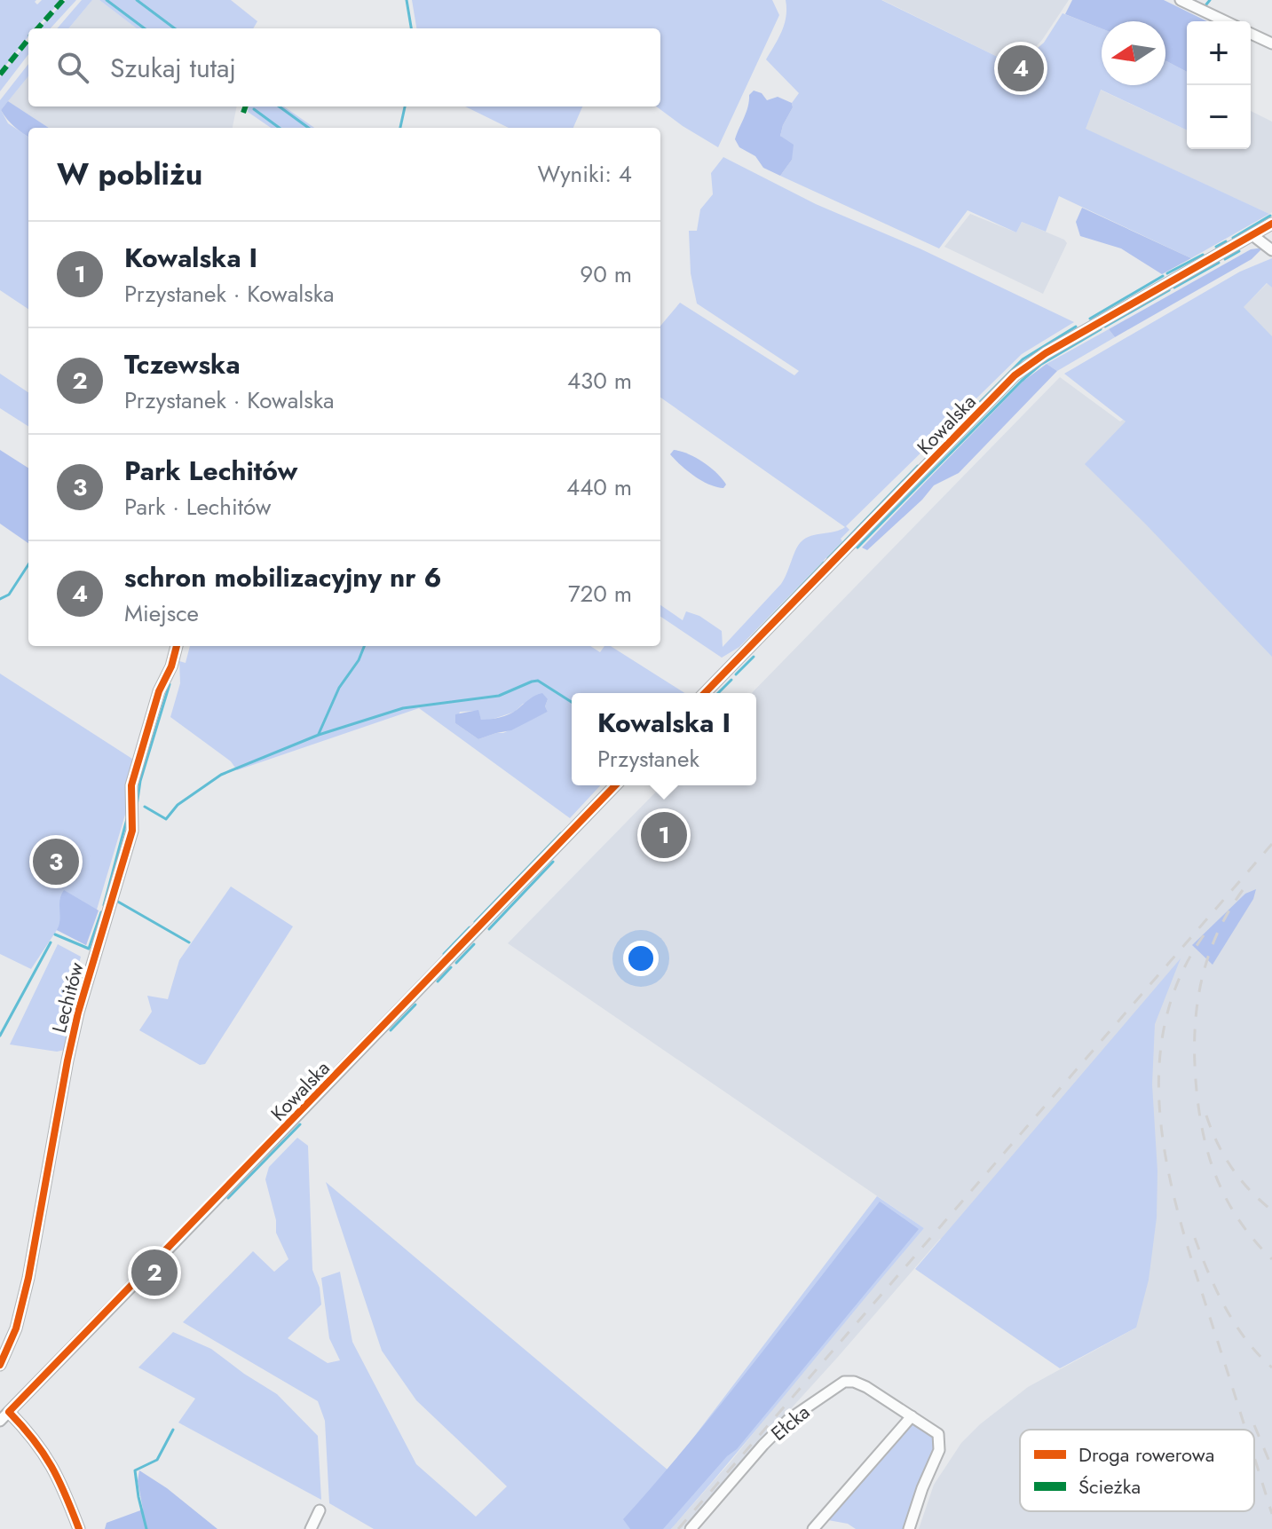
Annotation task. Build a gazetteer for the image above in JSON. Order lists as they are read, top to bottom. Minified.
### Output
{"streets":{"street":["Kowalska","Lechitów","Ełcka"]},"legend":["Droga rowerowa","Ścieżka"],"north":"left","page":{"map_buttons":["+","−"],"search":"Szukaj tutaj","pins":["4","1","3","2"],"heading":["W pobliżu","Wyniki: 4"],"list":[{"mark":"1","name":"Kowalska I","note":"Przystanek · Kowalska","value":"90 m"},{"mark":"2","name":"Tczewska","note":"Przystanek · Kowalska","value":"430 m"},{"mark":"3","name":"Park Lechitów","note":"Park · Lechitów","value":"440 m"},{"mark":"4","name":"schron mobilizacyjny nr 6","note":"Miejsce","value":"720 m"}],"popup":["Kowalska I","Przystanek"]}}
